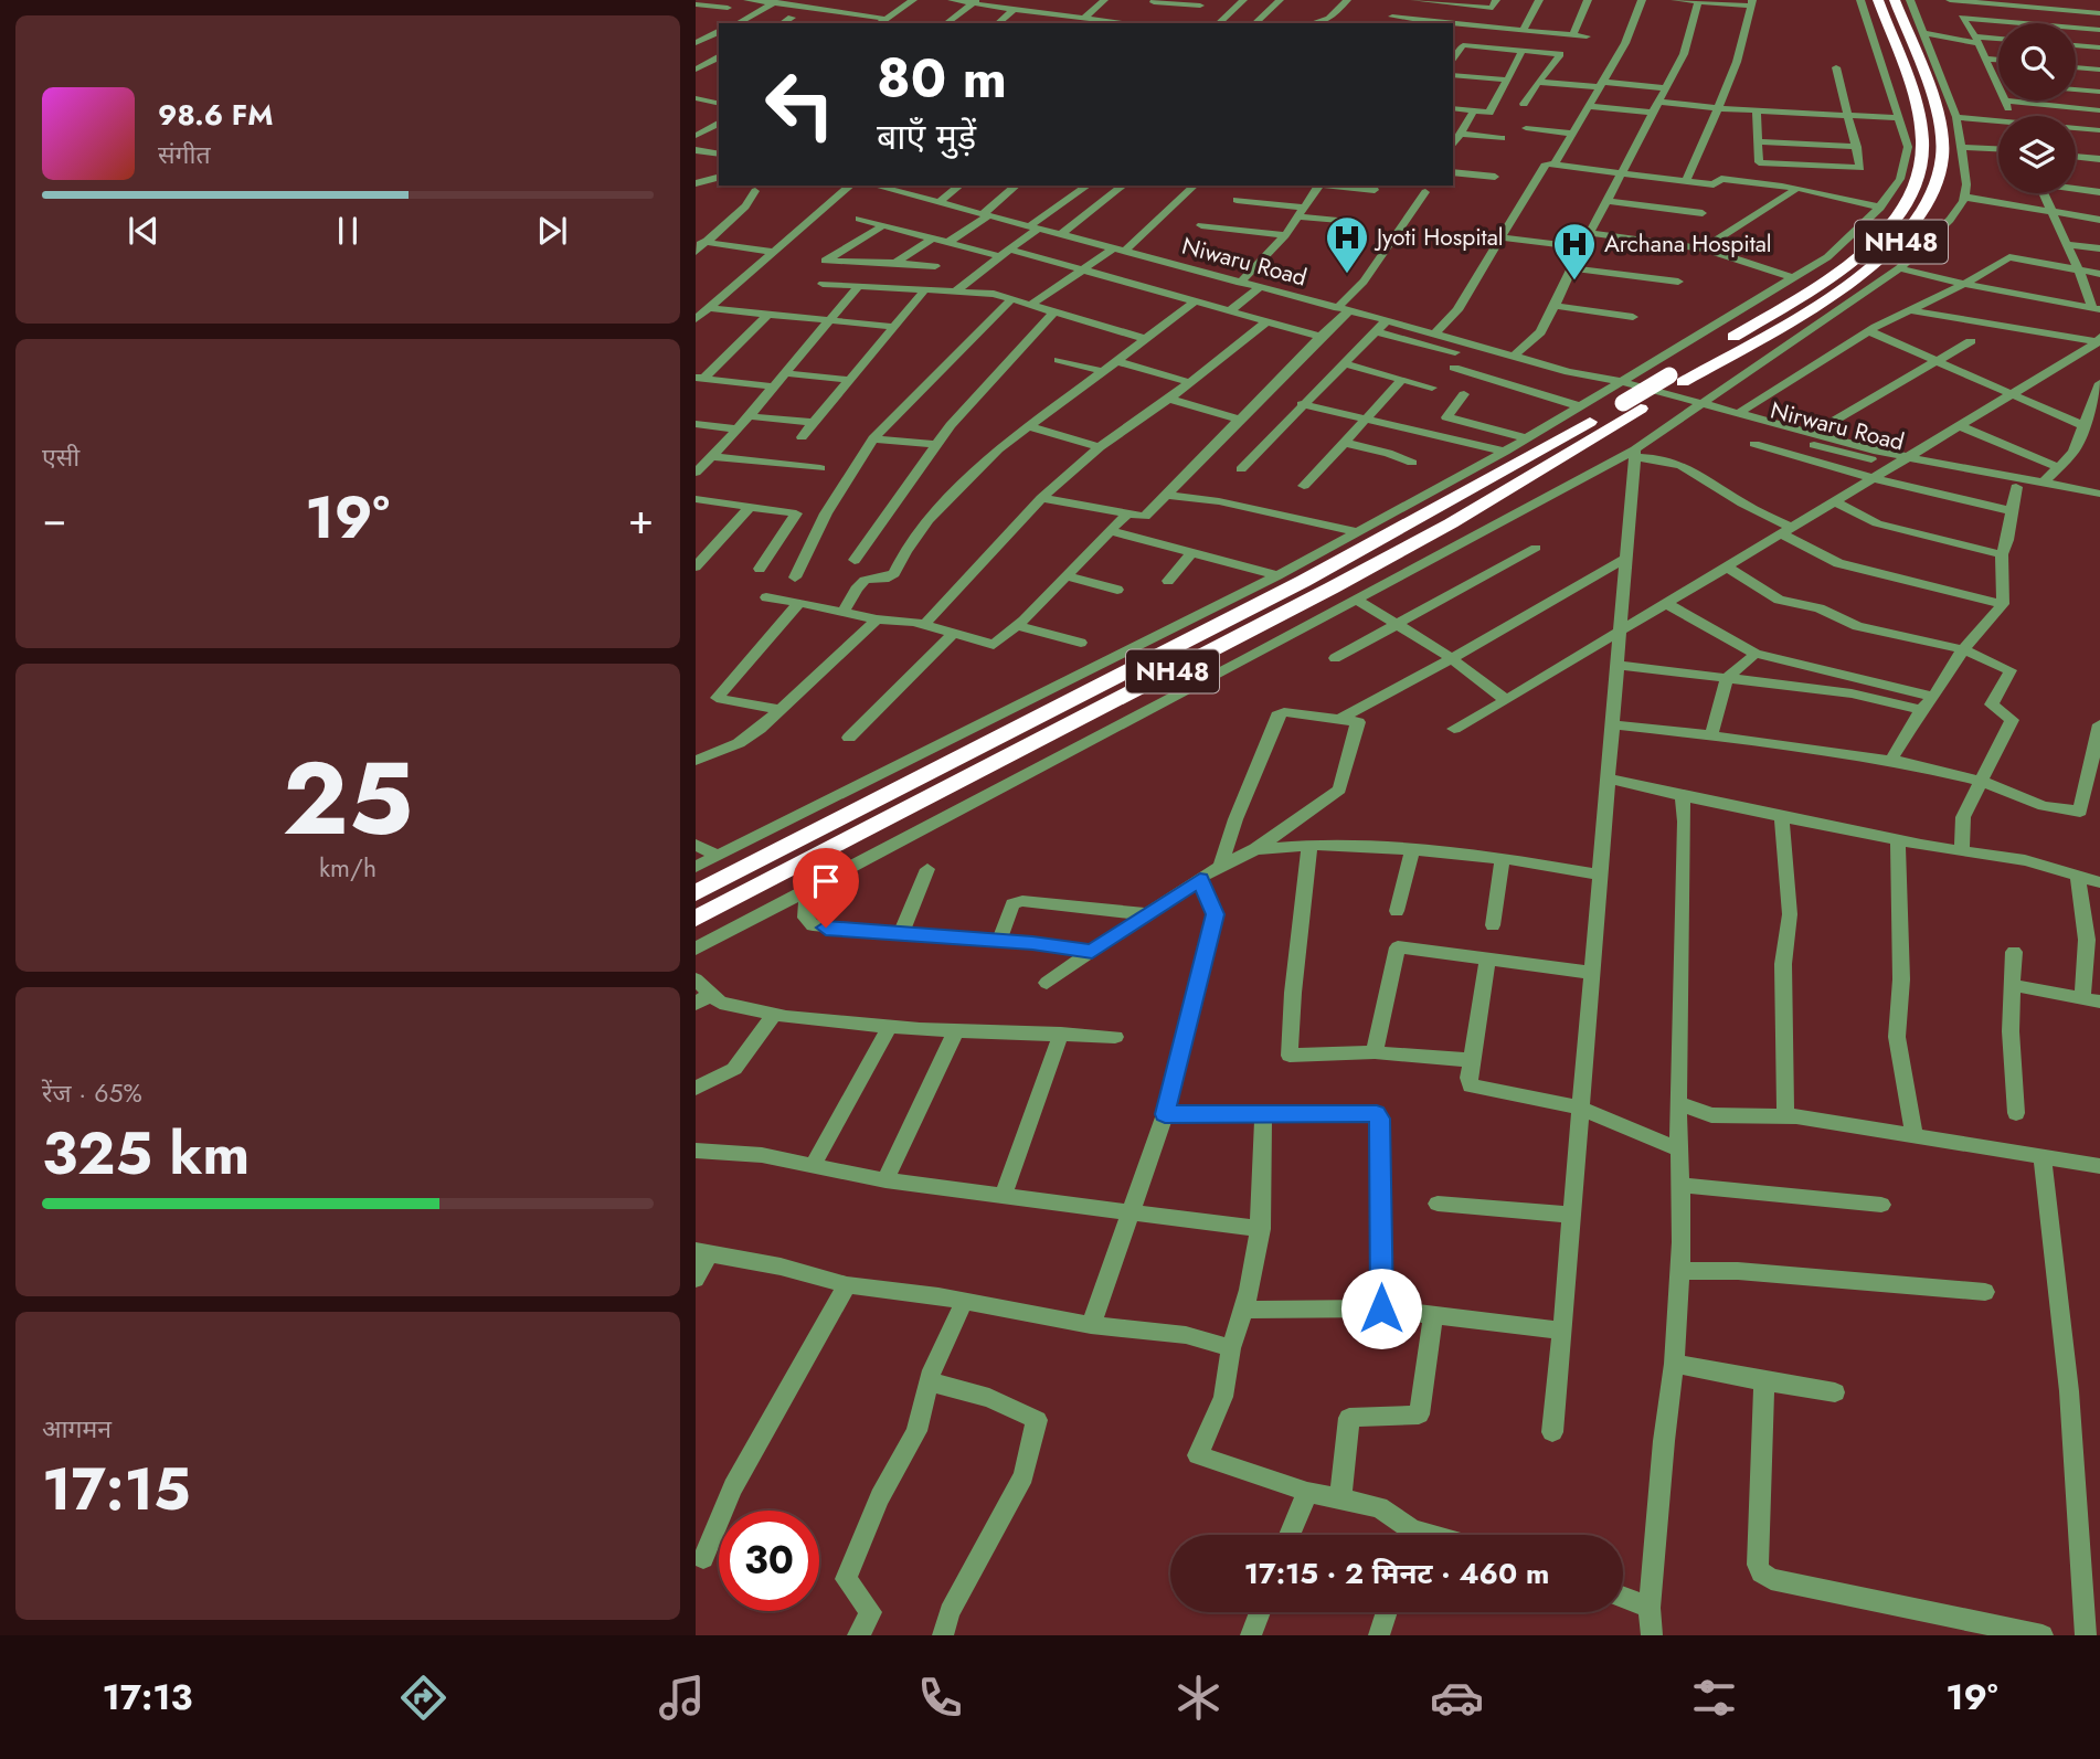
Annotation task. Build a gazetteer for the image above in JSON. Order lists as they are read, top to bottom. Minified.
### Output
{"streets":{"highway":["NH48"],"street":["Niwaru Road","Nirwaru Road"]},"crossings":[["Niwaru Road","Nirwaru Road"]],"places":{"hospital":["Jyoti Hospital","Archana Hospital"]},"page":{"turn":["80 m","बाएँ मुड़ें"],"song":["98.6 FM","संगीत"],"tile":["एसी",["25","km/h"],["रेंज · 65%","325 km"],["आगमन","17:15"]],"heat":["−","19°","+"],"limit":"30","trip":"17:15 · 2 मिनट · 460 m","tabs":["17:13","19°"]}}
